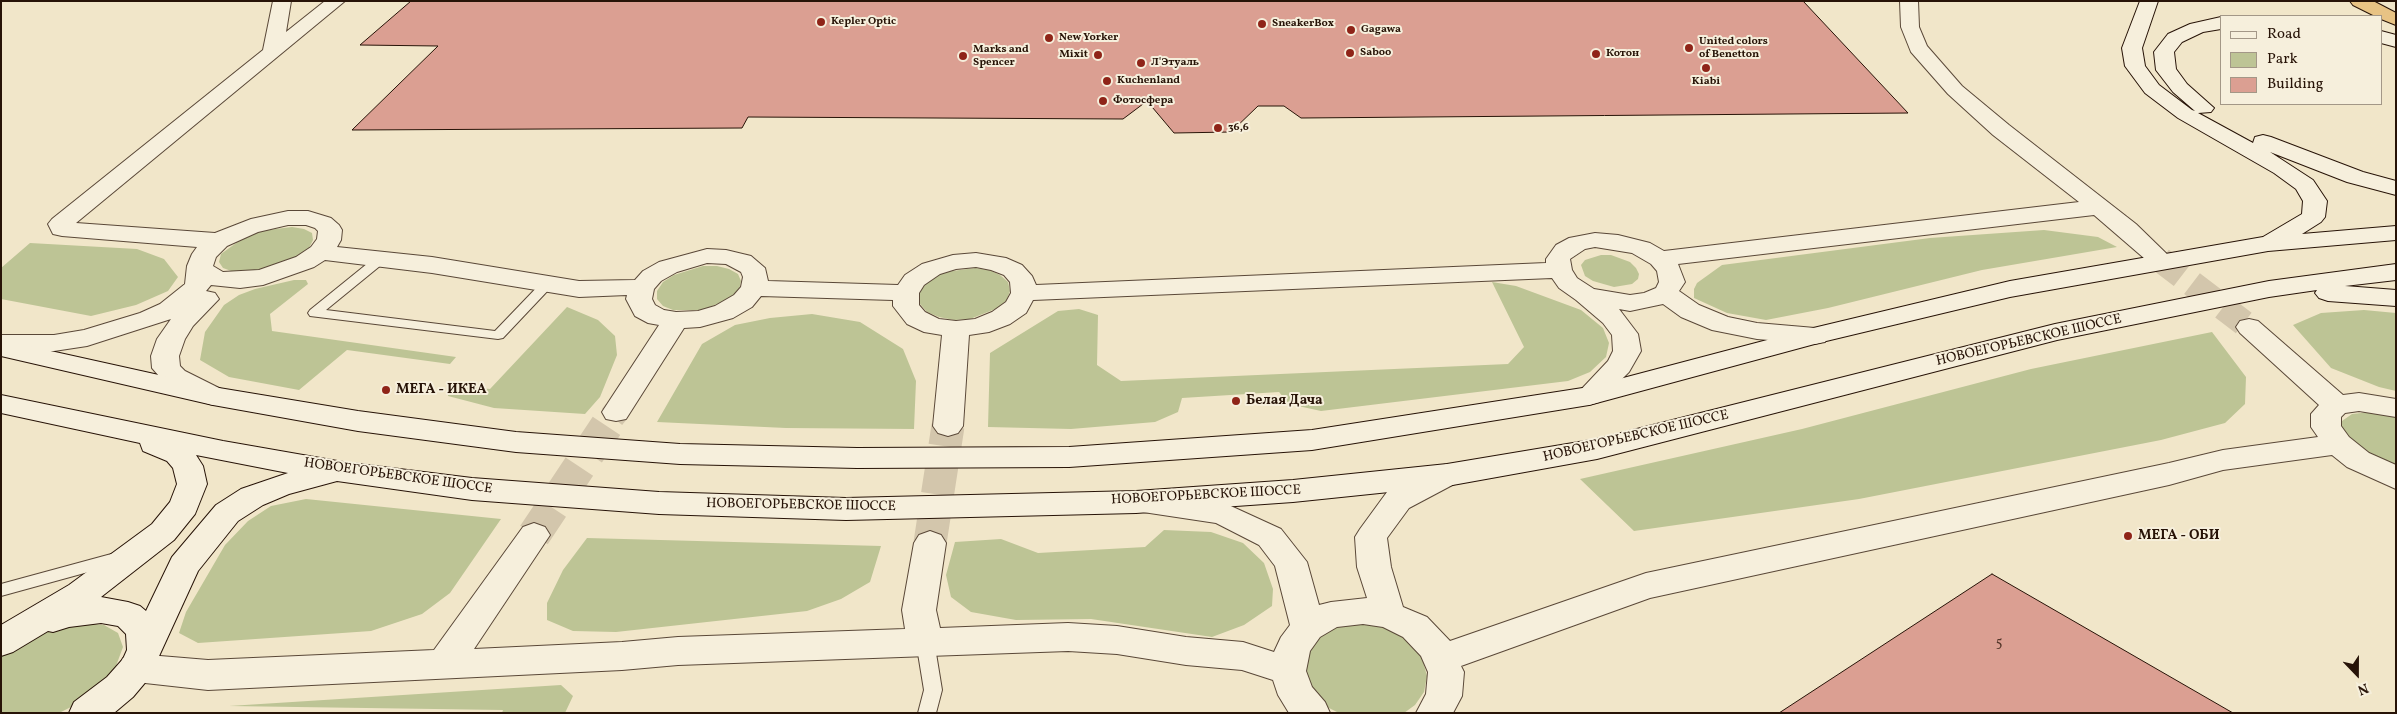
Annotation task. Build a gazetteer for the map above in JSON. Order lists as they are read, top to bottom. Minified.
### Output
{"streets":{"street":["НОВОЕГОРЬЕВСКОЕ ШОССЕ"]},"places":["Kepler Optic","SneakerBox","Gagawa","New Yorker","United colors of Benetton","Saboo","Котон","Mixit","Marks and Spencer","Л'Этуаль","Kiabi","Kuchenland","Фотосфера","36,6","МЕГА - ИКЕА","Белая Дача","МЕГА - ОБИ"],"house_numbers":["5"],"legend":["Road","Park","Building"],"north":"bottom"}
